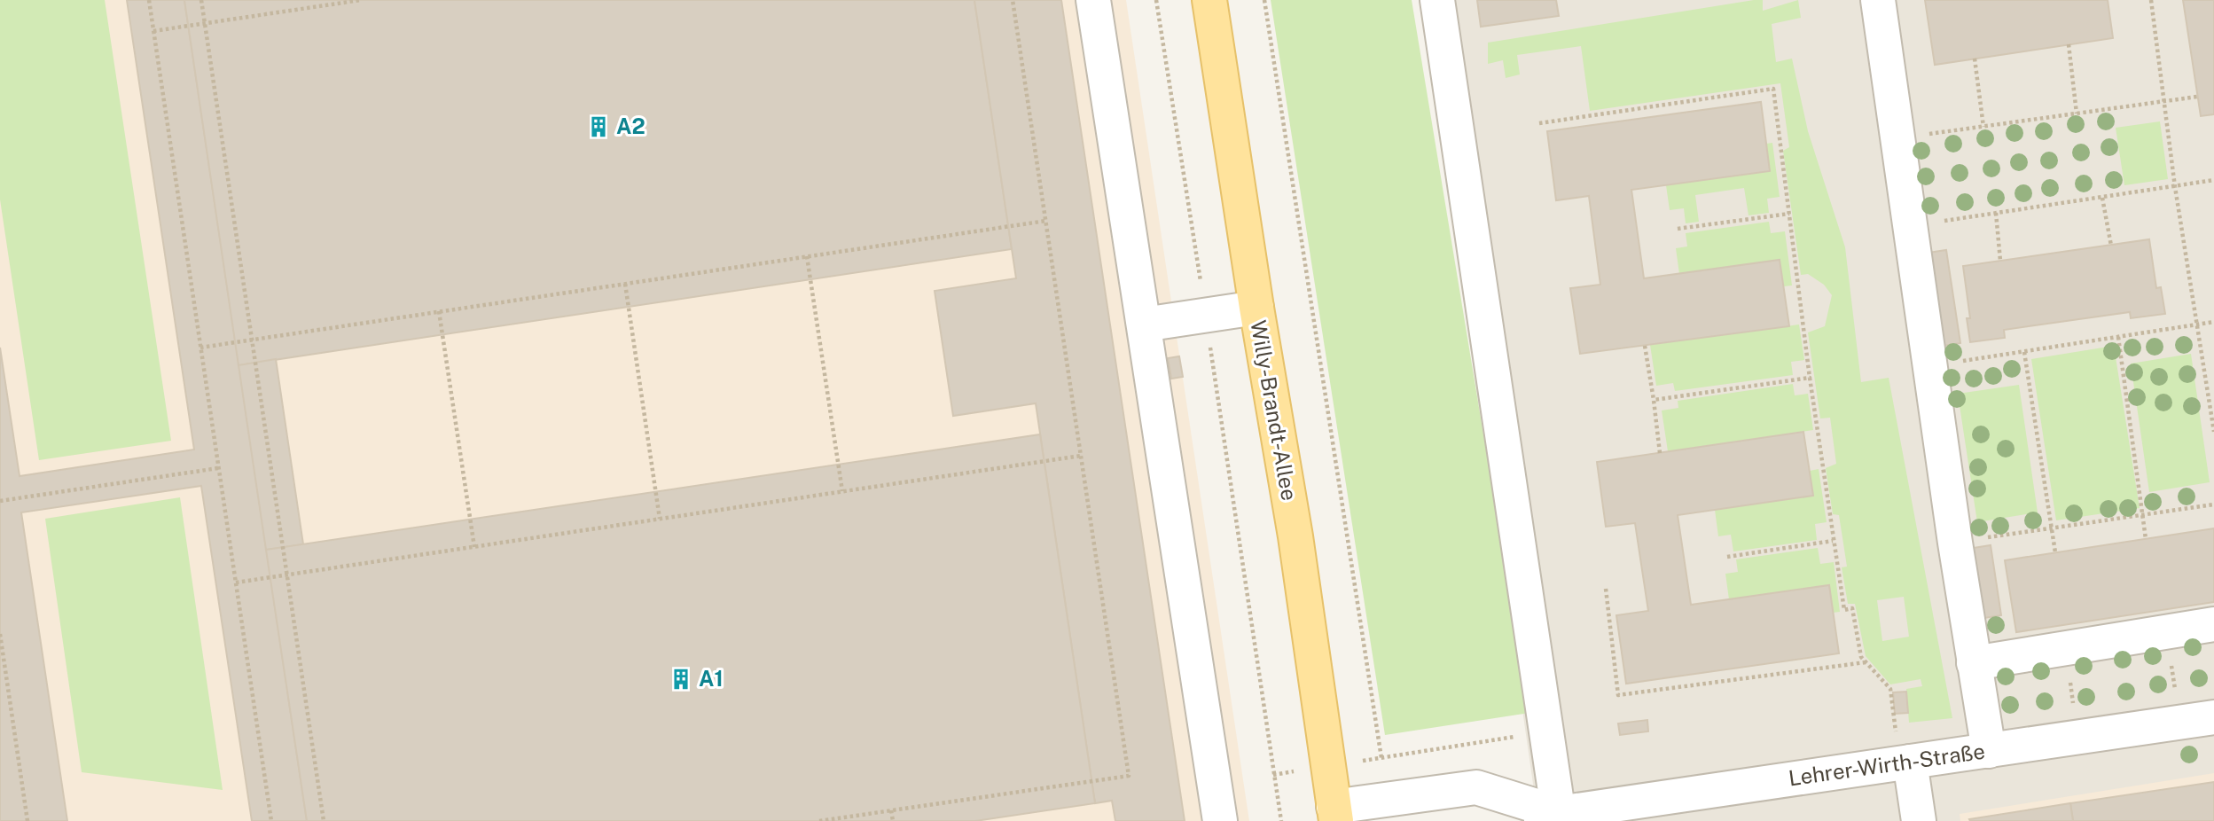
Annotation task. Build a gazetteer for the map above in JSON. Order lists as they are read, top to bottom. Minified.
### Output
{"streets":{"main road":["Willy-Brandt-Allee"],"street":["Lehrer-Wirth-Straße"]},"crossings":[["Willy-Brandt-Allee","Lehrer-Wirth-Straße"]],"places":{"building":["A2","A1"]}}
